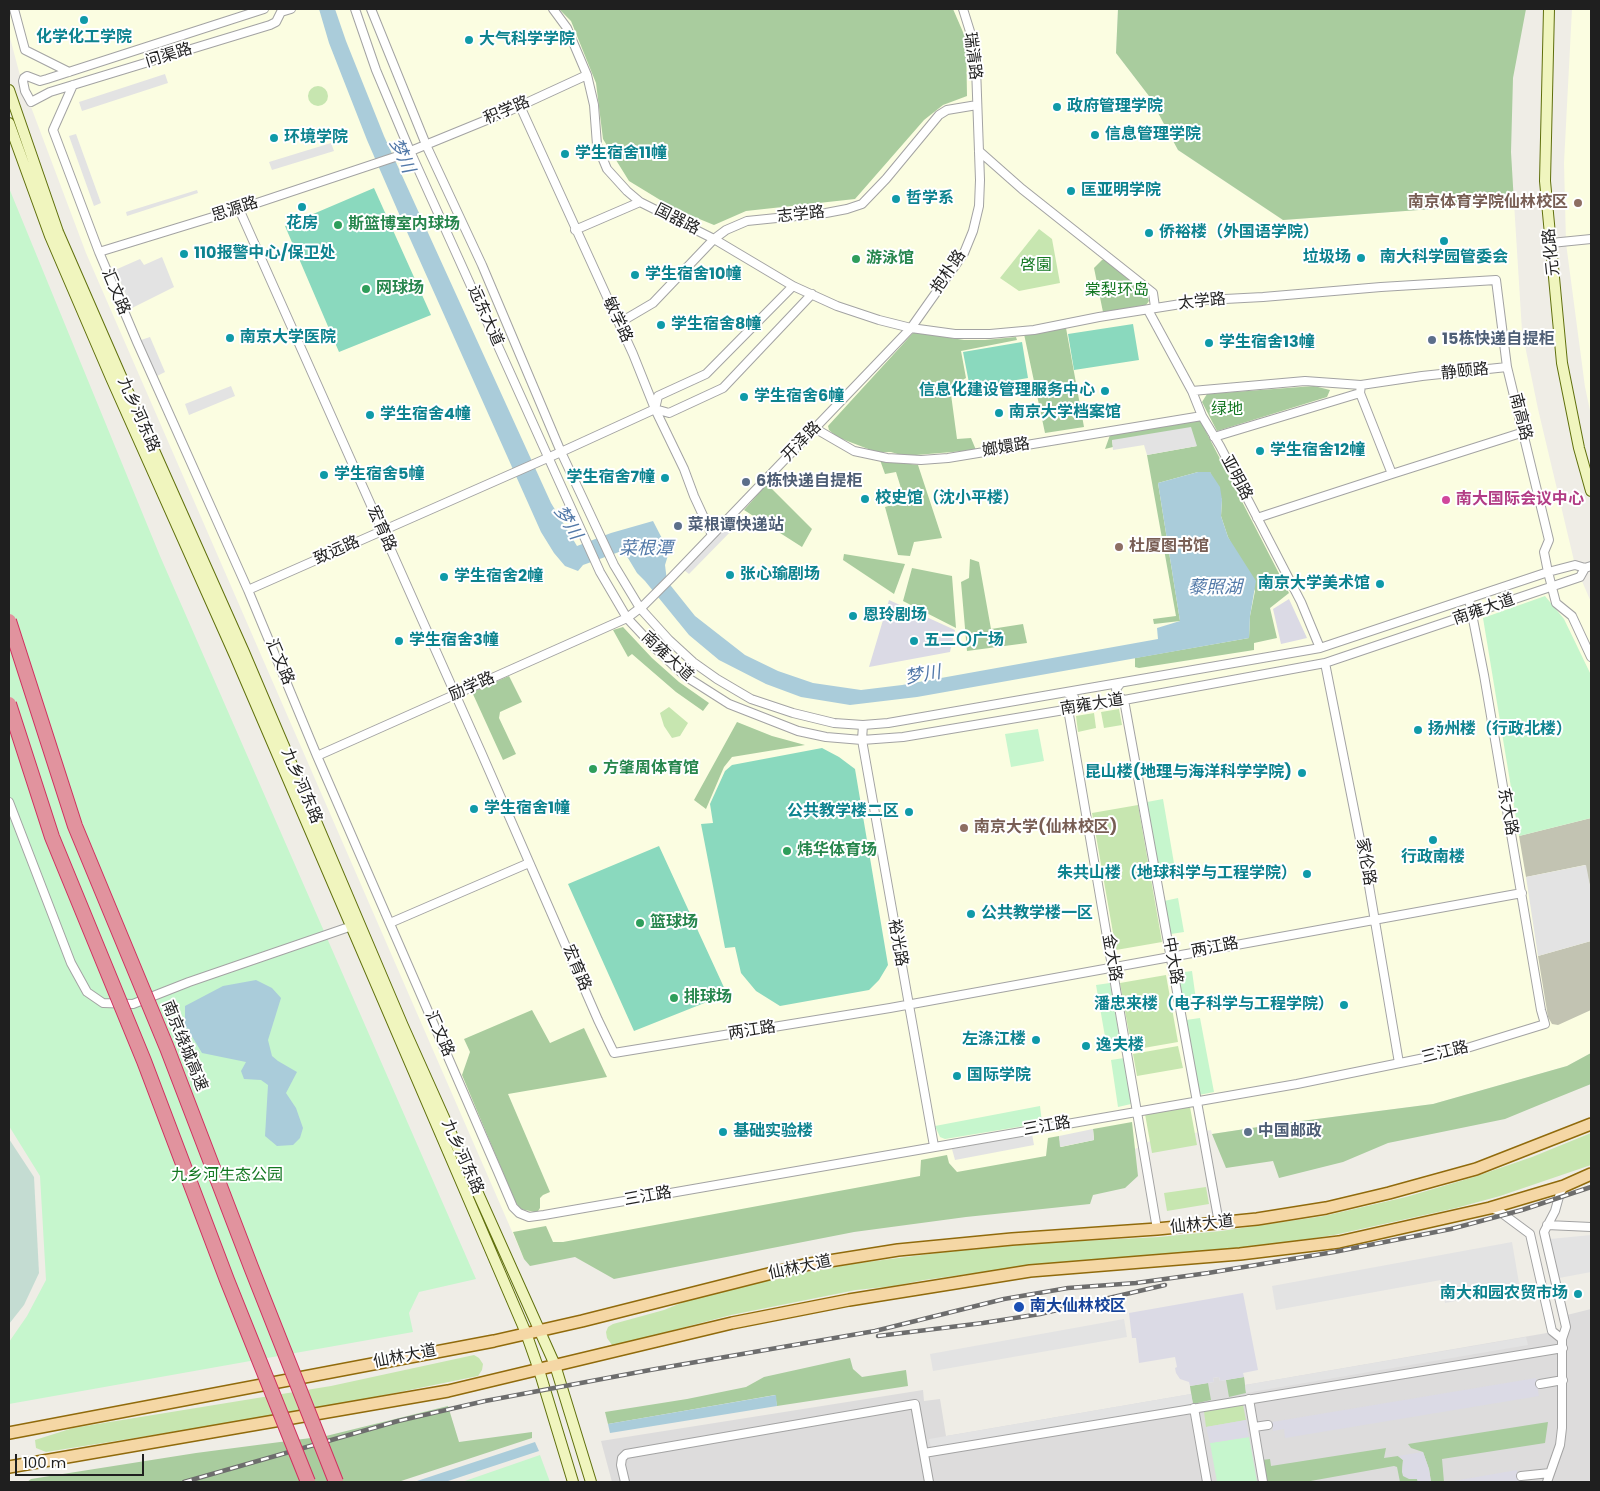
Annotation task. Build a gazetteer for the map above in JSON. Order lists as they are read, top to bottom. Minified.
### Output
{"streets":{"highway":["南京绕城高速"],"main road":["元化路","九乡河东路","仙林大道"],"street":["问渠路","瑞清路","积学路","思源路","志学路","国器路","抱朴路","汇文路","太学路","远东大道","敏学路","静颐路","南高路","开泽路","嫏嬛路","亚明路","宏育路","致远路","南雍大道","励学路","东大路","家伦路","裕光路","两江路","金大路","中大路","三江路"]},"crossings":[["问渠路","汇文路"],["瑞清路","志学路"],["瑞清路","抱朴路"],["瑞清路","亚明路"],["积学路","思源路"],["积学路","国器路"],["积学路","远东大道"],["积学路","敏学路"],["思源路","汇文路"],["思源路","宏育路"],["志学路","国器路"],["志学路","敏学路"],["国器路","抱朴路"],["国器路","太学路"],["国器路","开泽路"],["抱朴路","太学路"],["抱朴路","开泽路"],["抱朴路","亚明路"],["汇文路","致远路"],["汇文路","励学路"],["汇文路","三江路"],["太学路","南高路"],["太学路","开泽路"],["太学路","亚明路"],["远东大道","开泽路"],["远东大道","致远路"],["远东大道","南雍大道"],["远东大道","励学路"],["敏学路","开泽路"],["敏学路","致远路"],["静颐路","南高路"],["九乡河东路","仙林大道"],["南高路","南雍大道"],["开泽路","嫏嬛路"],["开泽路","南雍大道"],["开泽路","励学路"],["嫏嬛路","亚明路"],["亚明路","南雍大道"],["宏育路","致远路"],["宏育路","励学路"],["宏育路","两江路"],["南雍大道","励学路"],["南雍大道","东大路"],["南雍大道","家伦路"],["南雍大道","裕光路"],["南雍大道","金大路"],["南雍大道","中大路"],["东大路","两江路"],["东大路","三江路"],["家伦路","两江路"],["家伦路","三江路"],["裕光路","两江路"],["裕光路","三江路"],["两江路","金大路"],["两江路","中大路"],["金大路","三江路"],["金大路","仙林大道"],["中大路","三江路"],["中大路","仙林大道"]],"water":["梦川","菜根潭","藜照湖"],"parks":["啓園","棠梨环岛","绿地","九乡河生态公园"],"places":["化学化工学院","大气科学学院","政府管理学院","信息管理学院","环境学院","学生宿舍11幢","匡亚明学院","哲学系","南京体育学院仙林校区","花房","斯篮博室内球场","侨裕楼（外国语学院）","南大科学园管委会","110报警中心/保卫处","垃圾场","游泳馆","学生宿舍10幢","网球场","学生宿舍8幢","南京大学医院","15栋快递自提柜","学生宿舍13幢","信息化建设管理服务中心","学生宿舍6幢","南京大学档案馆","学生宿舍4幢","学生宿舍12幢","学生宿舍5幢","学生宿舍7幢","6栋快递自提柜","校史馆（沈小平楼）","南大国际会议中心","菜根谭快递站","杜厦图书馆","张心瑜剧场","学生宿舍2幢","南京大学美术馆","恩玲剧场","学生宿舍3幢","五二〇广场","扬州楼（行政北楼）","方肇周体育馆","昆山楼(地理与海洋科学学院)","学生宿舍1幢","公共教学楼二区","南京大学(仙林校区)","行政南楼","炜华体育场","朱共山楼（地球科学与工程学院）","公共教学楼一区","篮球场","排球场","潘忠来楼（电子科学与工程学院）","左涤江楼","逸夫楼","国际学院","基础实验楼","中国邮政","南大和园农贸市场","南大仙林校区"],"scale_bar":"100 m"}
